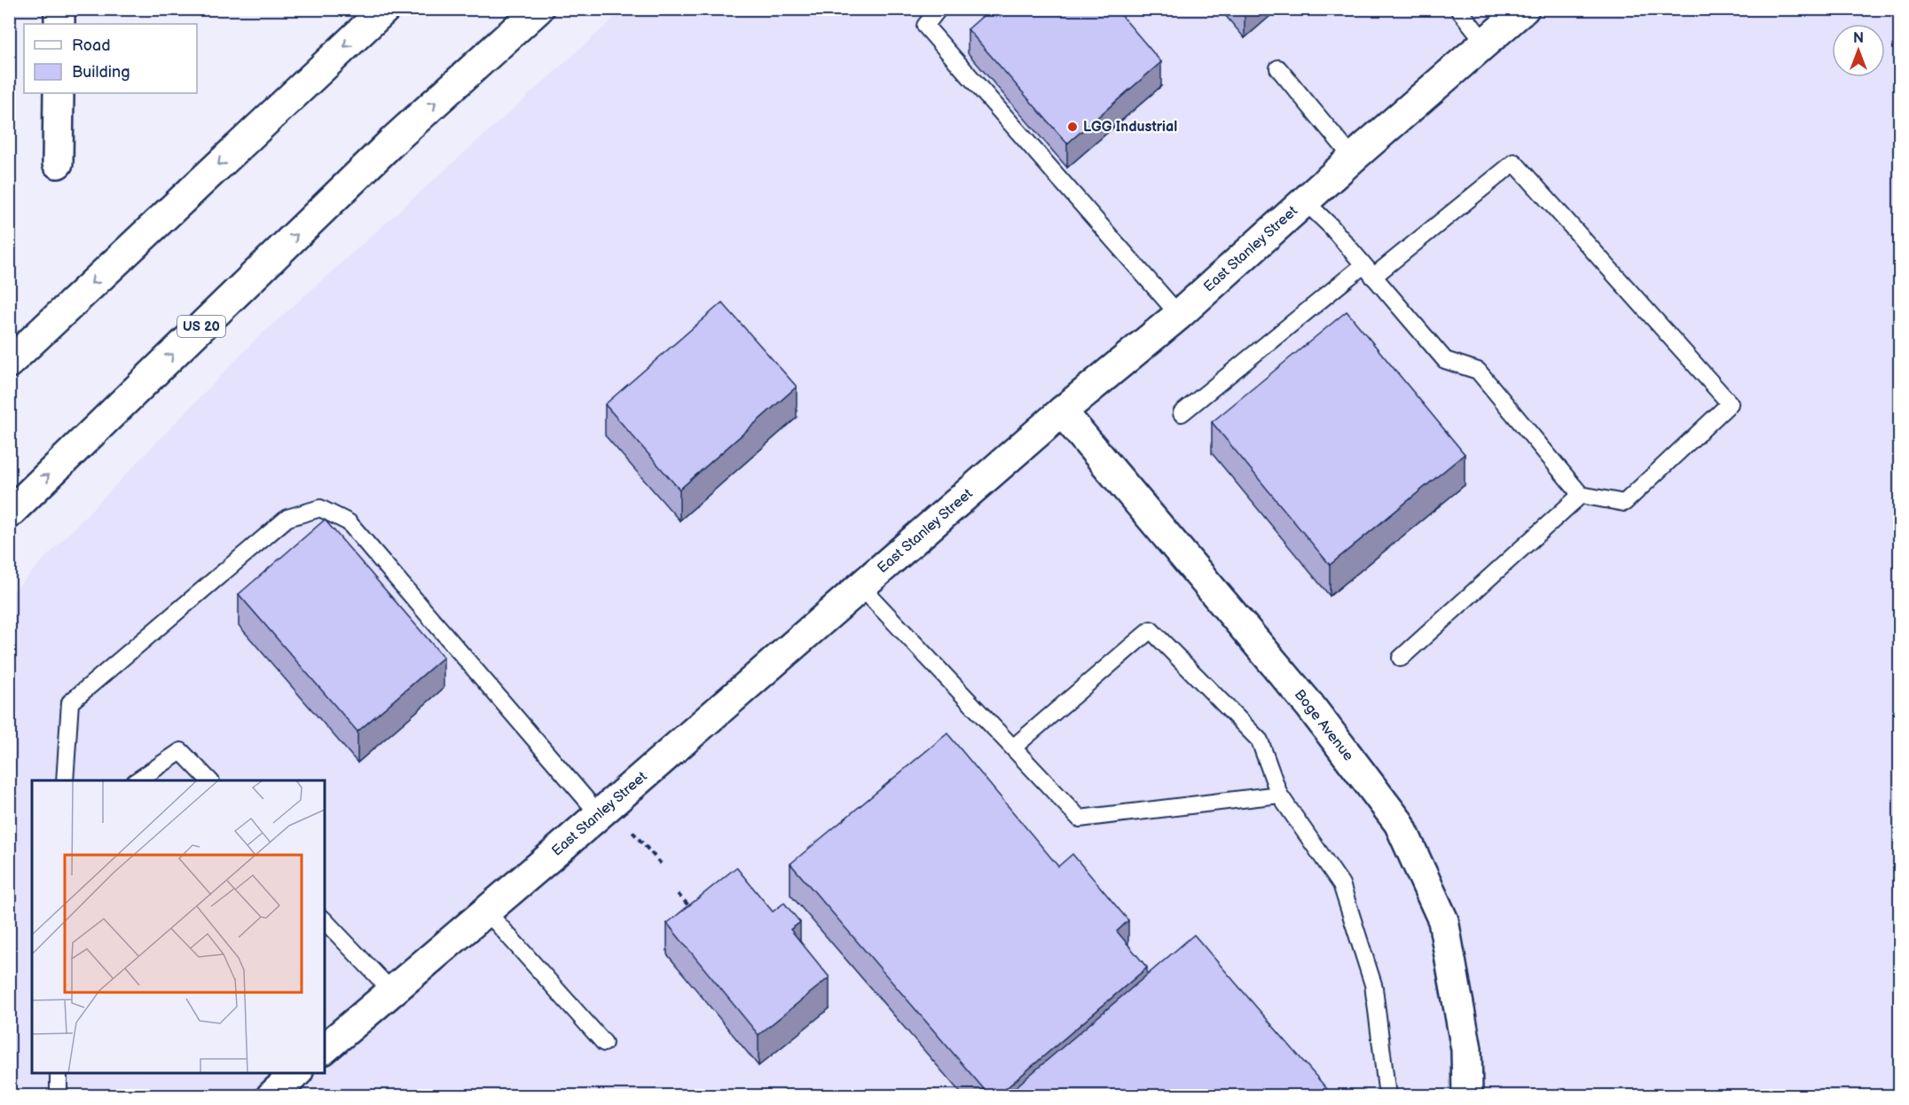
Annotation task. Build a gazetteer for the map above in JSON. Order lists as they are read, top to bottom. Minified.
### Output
{"streets":{"main road":["East Stanley Street","US 20","Boge Avenue"]},"crossings":[["East Stanley Street","Boge Avenue"]],"places":["LGG Industrial"],"legend":["Road","Building"],"north":"top"}
